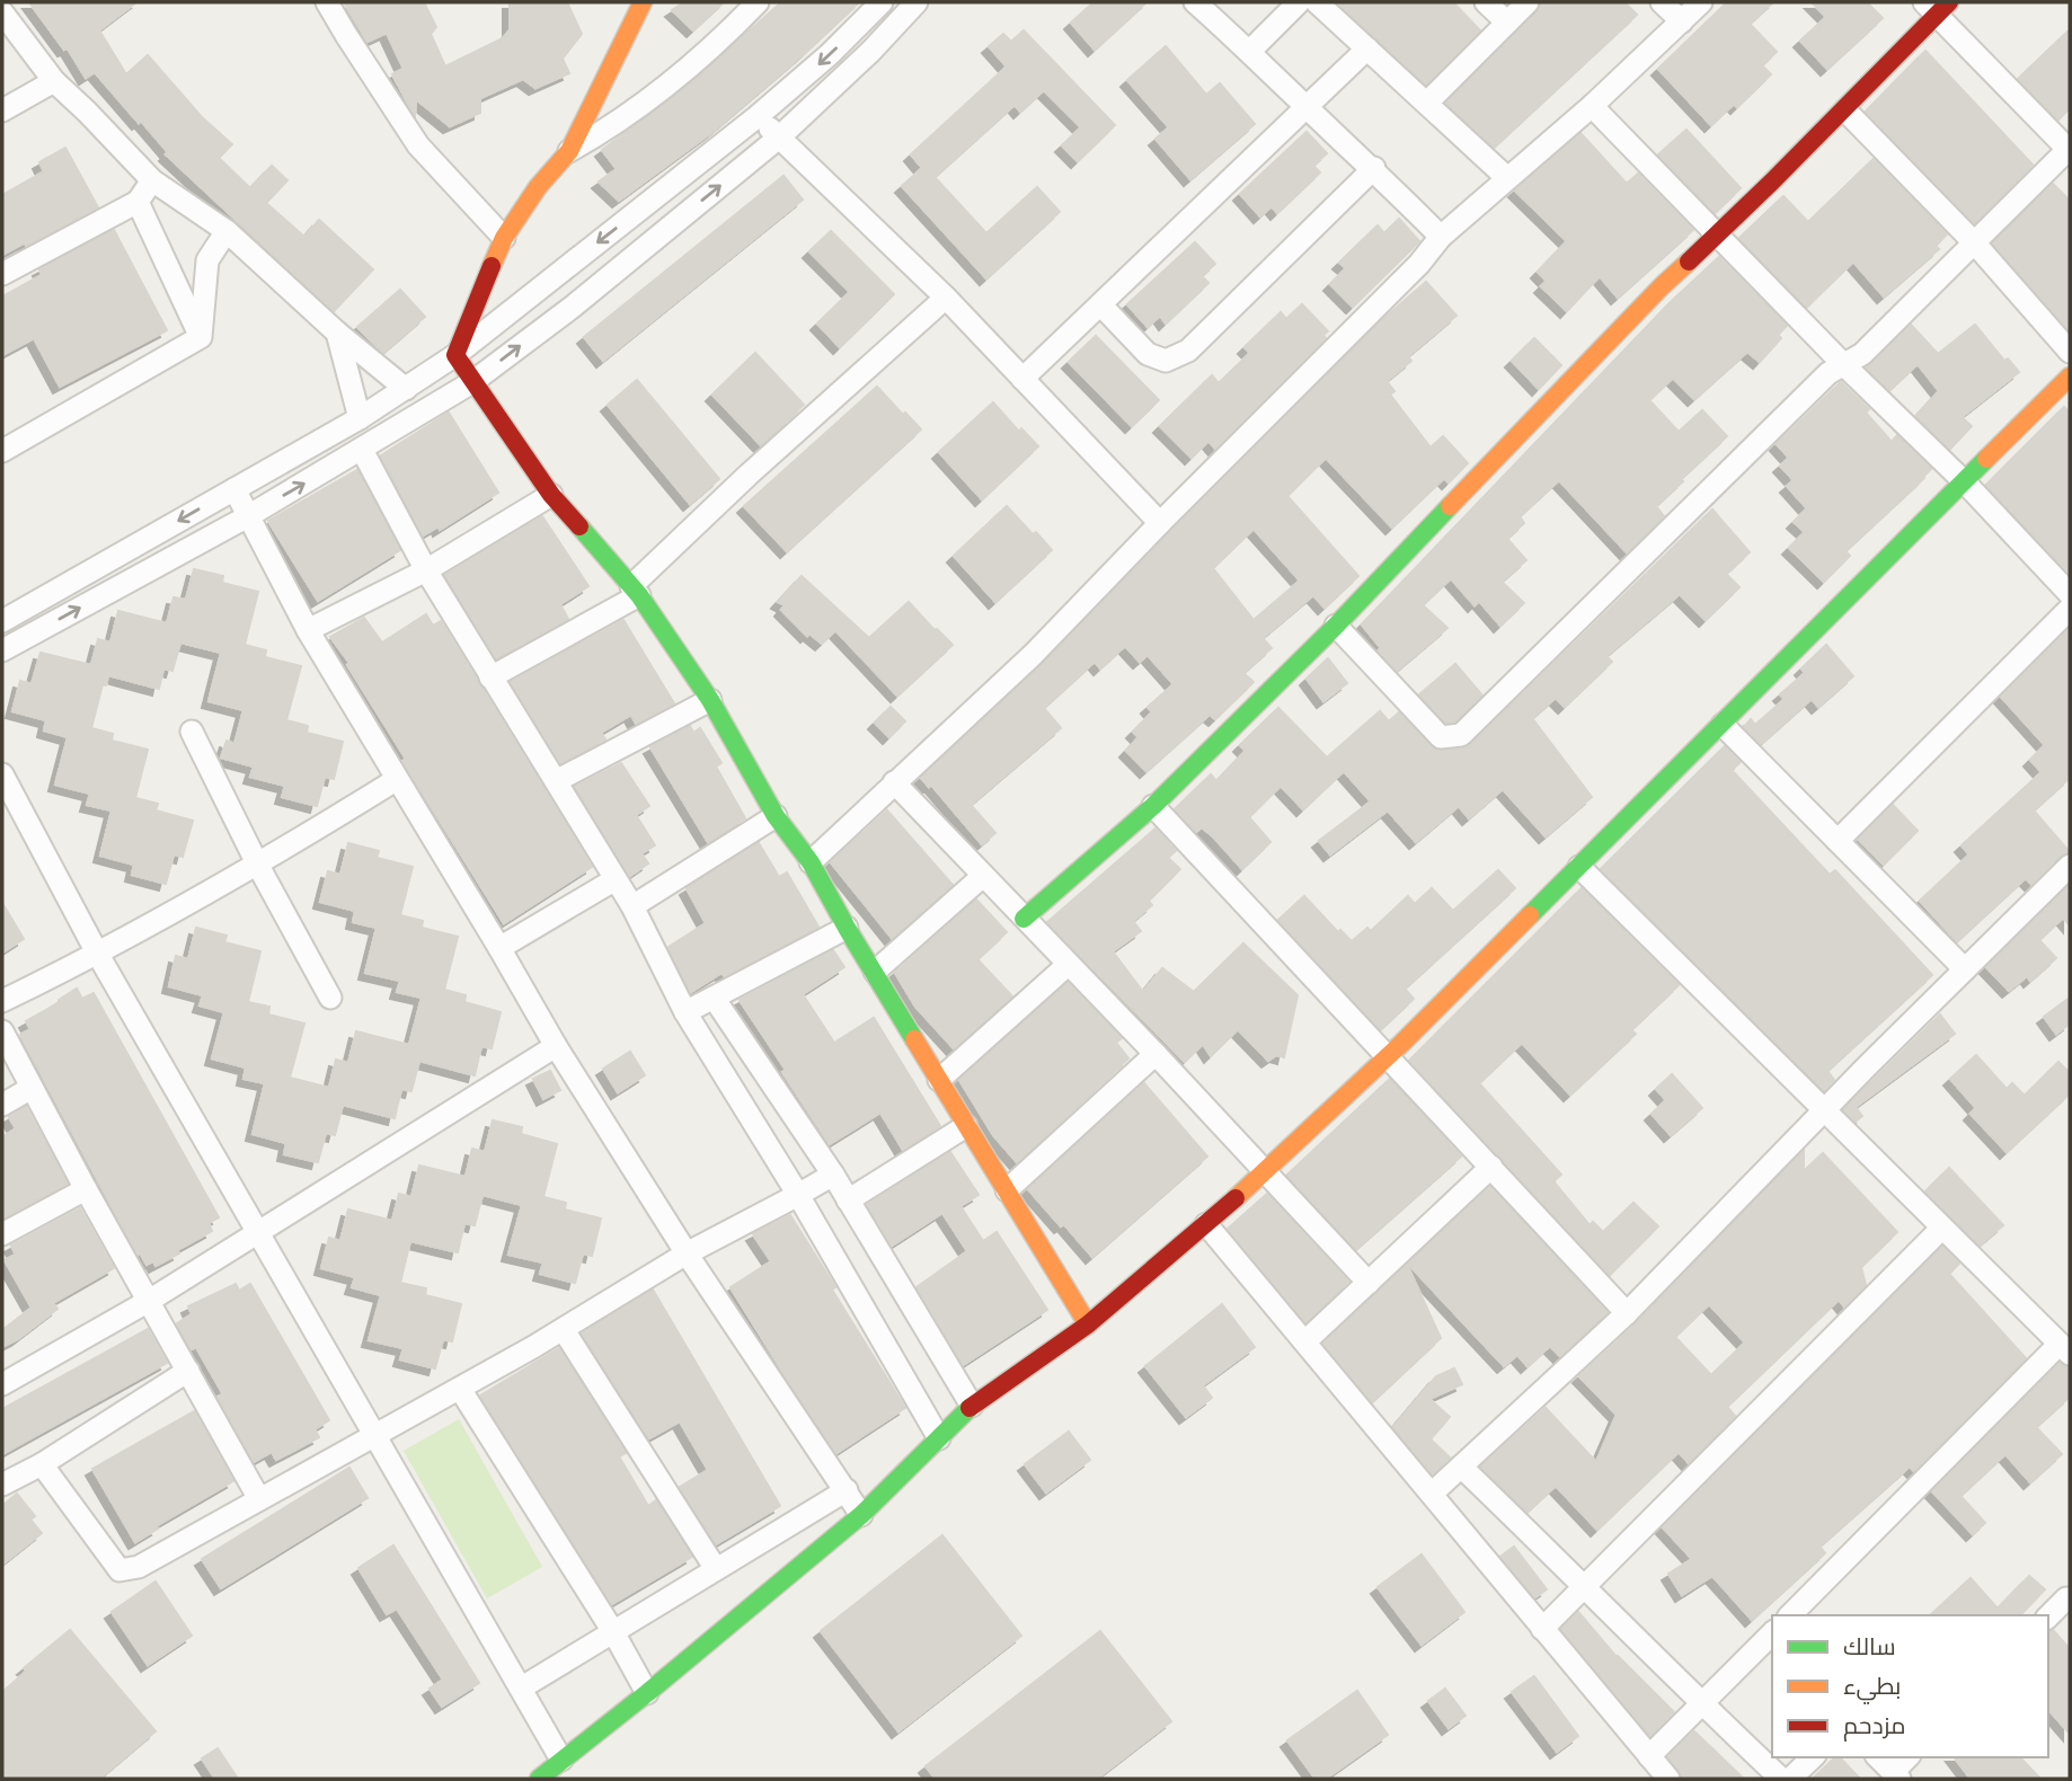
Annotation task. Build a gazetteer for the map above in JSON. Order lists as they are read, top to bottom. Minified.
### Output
{"legend":["سالك","بطيء","مزدحم"]}
